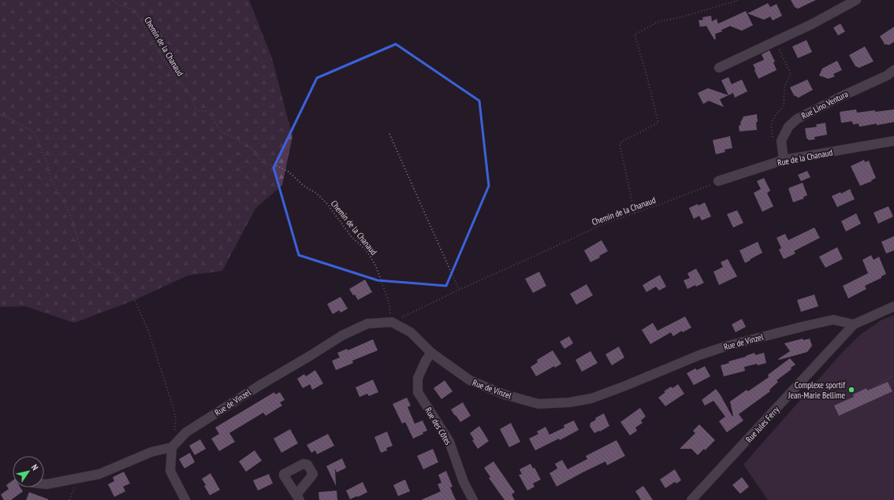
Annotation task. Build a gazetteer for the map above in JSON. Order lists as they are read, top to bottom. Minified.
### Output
{"streets":{"street":["Rue Lino Ventura","Rue de la Chanaud","Rue de Vinzel","Rue Jules Ferry","Rue des Côtes"],"path":["Chemin de la Chanaud"]},"crossings":[["Chemin de la Chanaud","Rue de la Chanaud"],["Chemin de la Chanaud","Rue de Vinzel"],["Rue Lino Ventura","Rue de la Chanaud"],["Rue de Vinzel","Rue Jules Ferry"],["Rue de Vinzel","Rue des Côtes"]],"places":["Complexe sportif Jean-Marie Bellime"],"north":"top right"}
